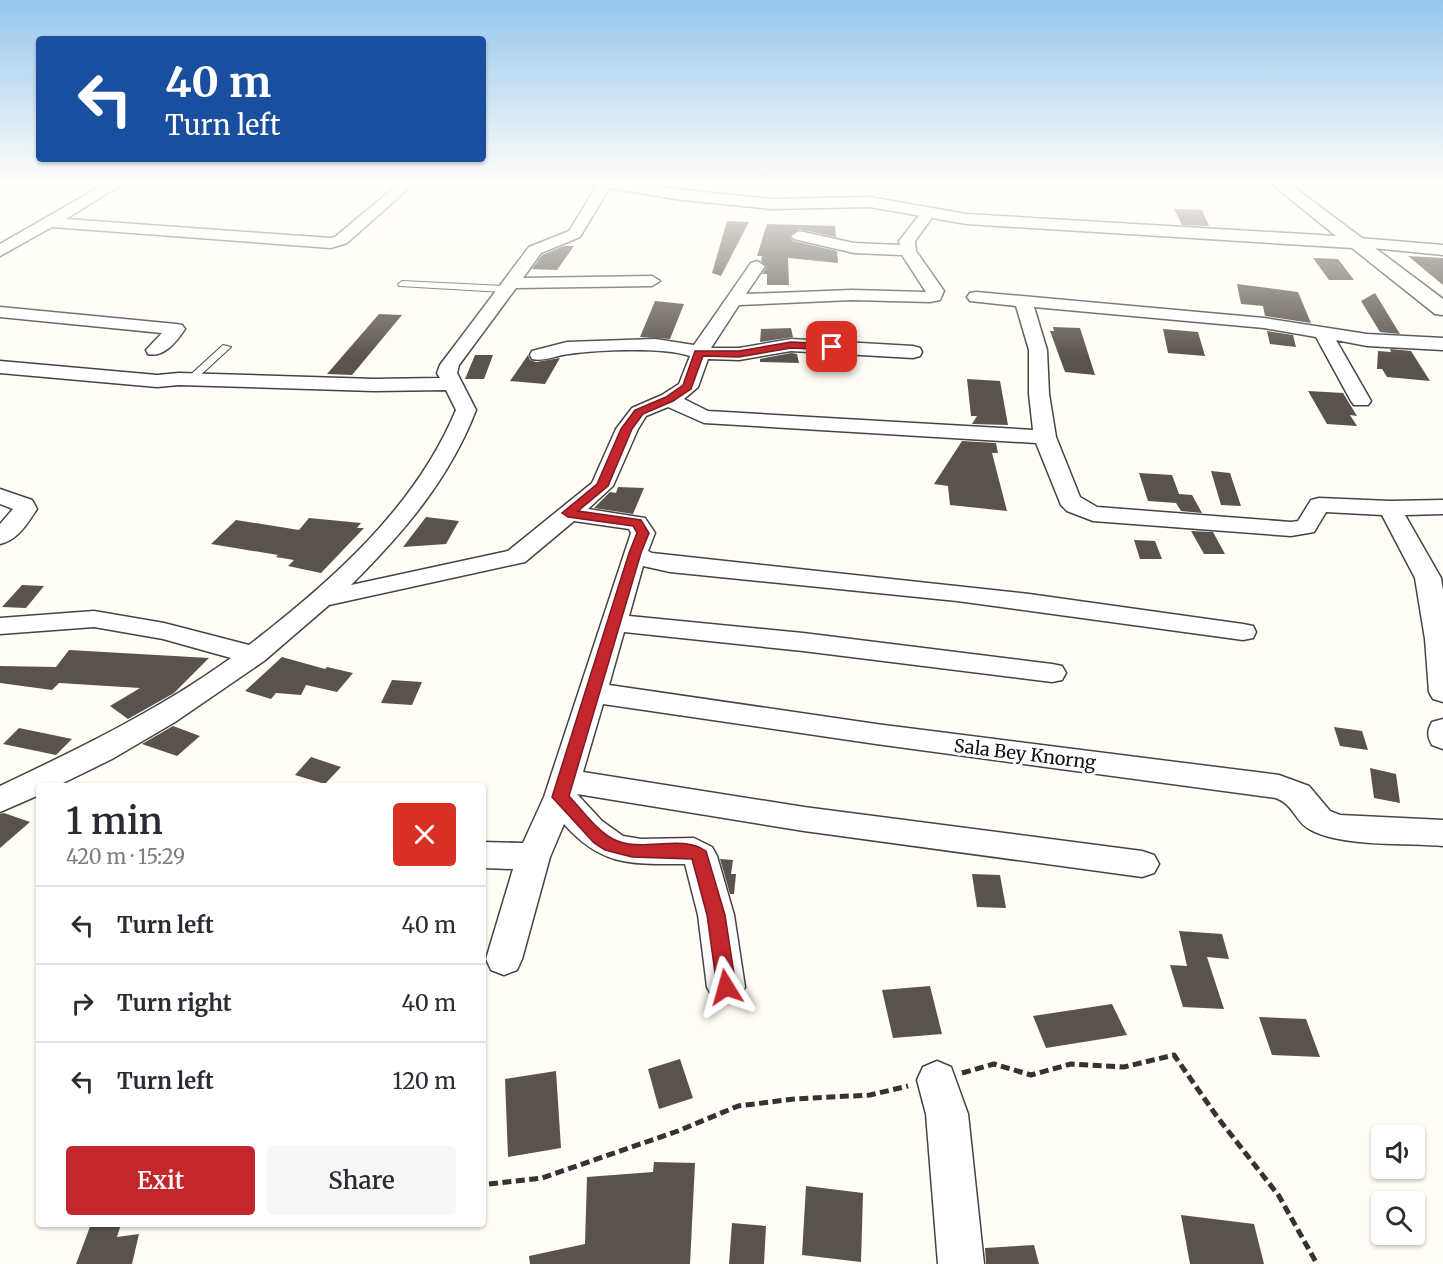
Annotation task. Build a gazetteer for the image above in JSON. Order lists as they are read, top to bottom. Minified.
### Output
{"streets":{"street":["Sala Bey Knorng"]},"page":{"turn":["40 m","Turn left"],"heading":["1 min","420 m · 15:29"],"list":[{"name":"Turn left","value":"40 m"},{"name":"Turn right","value":"40 m"},{"name":"Turn left","value":"120 m"}],"buttons":["Exit","Share"]}}
